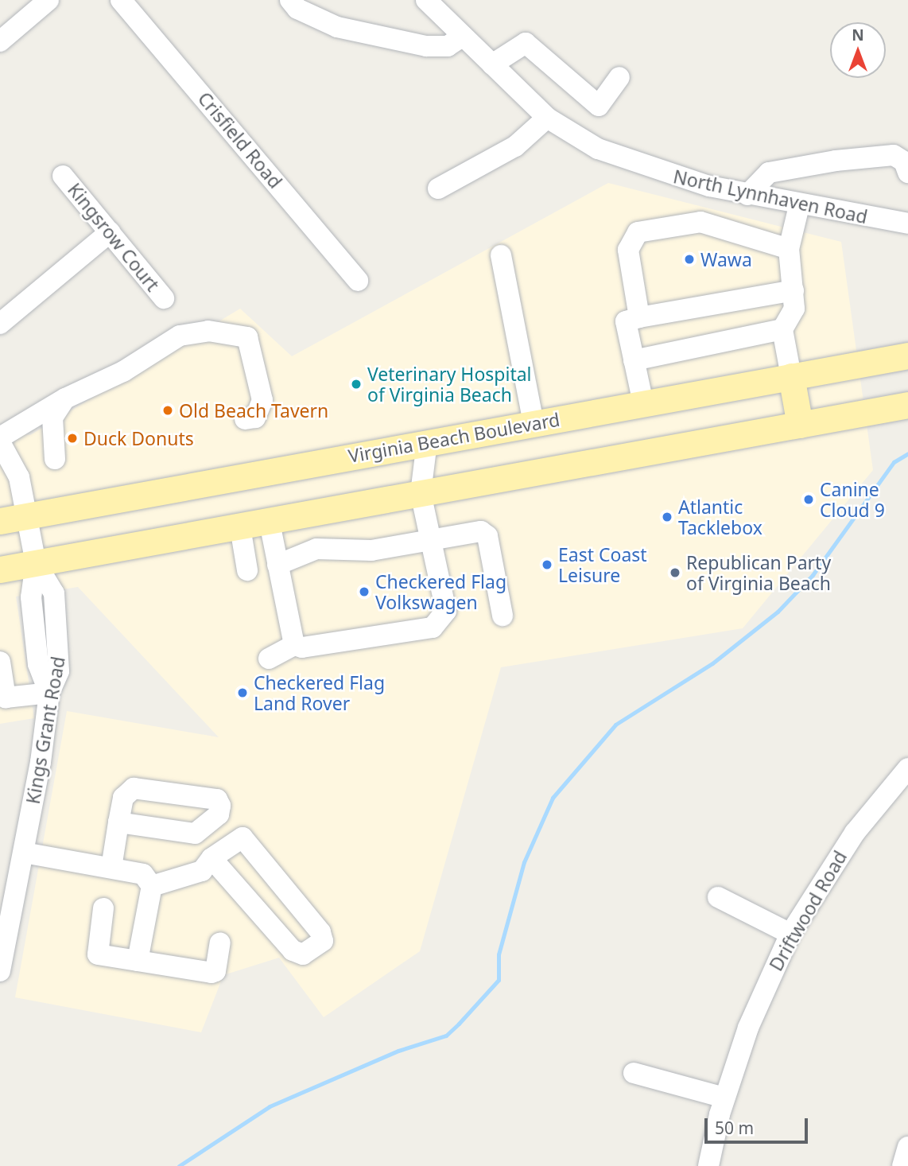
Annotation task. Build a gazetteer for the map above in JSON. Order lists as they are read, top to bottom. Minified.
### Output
{"streets":{"main road":["Virginia Beach Boulevard"],"street":["Crisfield Road","North Lynnhaven Road","Kingsrow Court","Kings Grant Road","Driftwood Road"]},"crossings":[["Virginia Beach Boulevard","Kings Grant Road"]],"places":["Wawa","Veterinary Hospital of Virginia Beach","Old Beach Tavern","Duck Donuts","Canine Cloud 9","Atlantic Tacklebox","East Coast Leisure","Republican Party of Virginia Beach","Checkered Flag Volkswagen","Checkered Flag Land Rover"],"scale_bar":"50 m","north":"top"}
